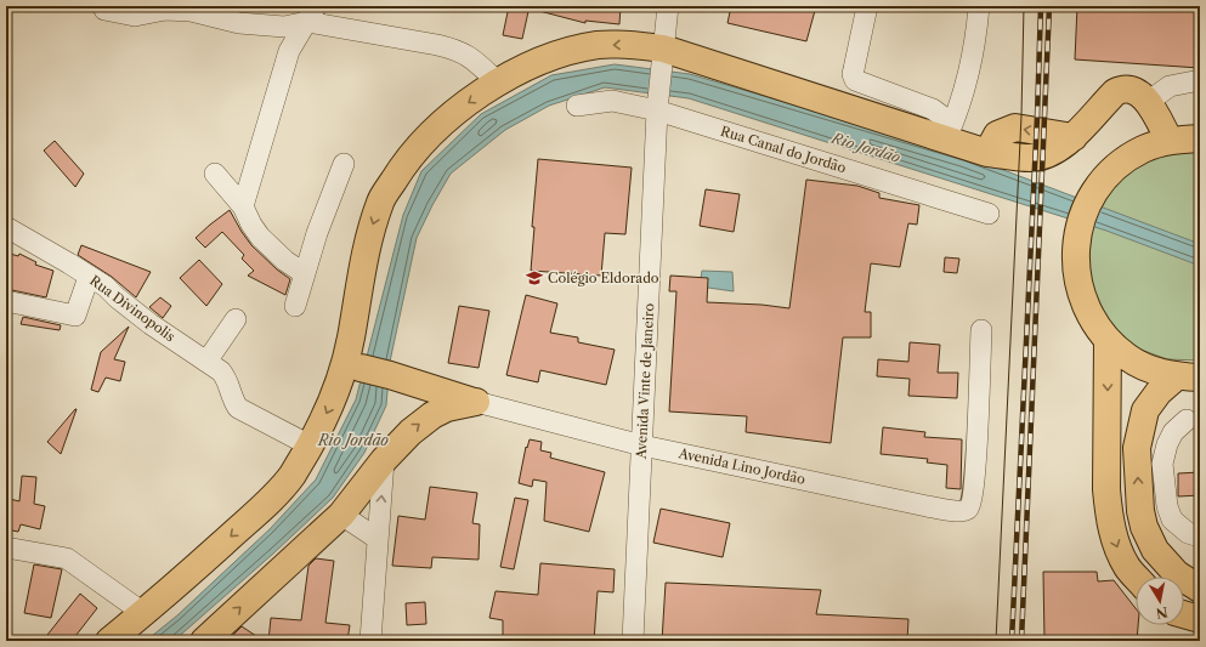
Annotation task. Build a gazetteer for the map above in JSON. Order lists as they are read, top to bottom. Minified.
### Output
{"streets":{"main road":["Avenida Lino Jordão"],"street":["Rua Canal do Jordão","Rua Divinopolis","Avenida Vinte de Janeiro"]},"crossings":[["Rua Canal do Jordão","Avenida Vinte de Janeiro"],["Avenida Vinte de Janeiro","Avenida Lino Jordão"]],"water":["Rio Jordão"],"places":{"school or university":["Colégio Eldorado"]},"north":"bottom"}
